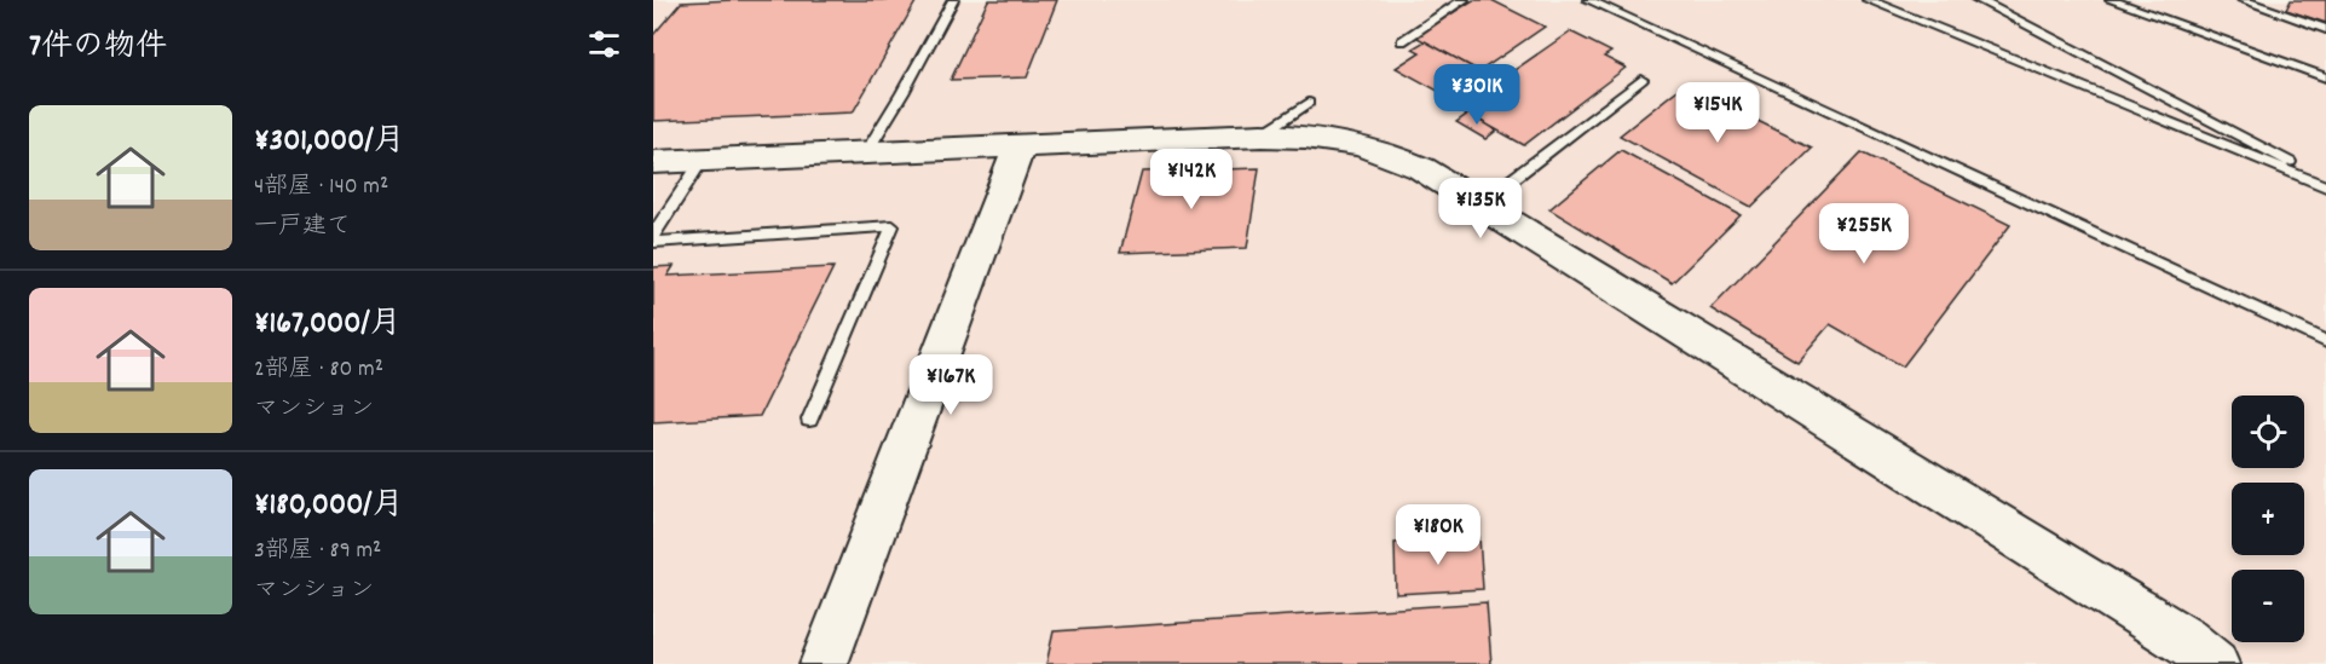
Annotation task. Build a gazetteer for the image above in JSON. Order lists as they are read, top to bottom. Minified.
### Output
{"page":{"heading":"7件の物件","price":["¥301K","¥154K","¥142K","¥135K","¥255K","¥167K","¥180K"],"list":[{"name":"¥301,000/月","note":"4部屋 · 140 m² · 一戸建て"},{"name":"¥167,000/月","note":"2部屋 · 80 m² · マンション"},{"name":"¥180,000/月","note":"3部屋 · 89 m² · マンション"}],"map_buttons":["+","−"]}}
